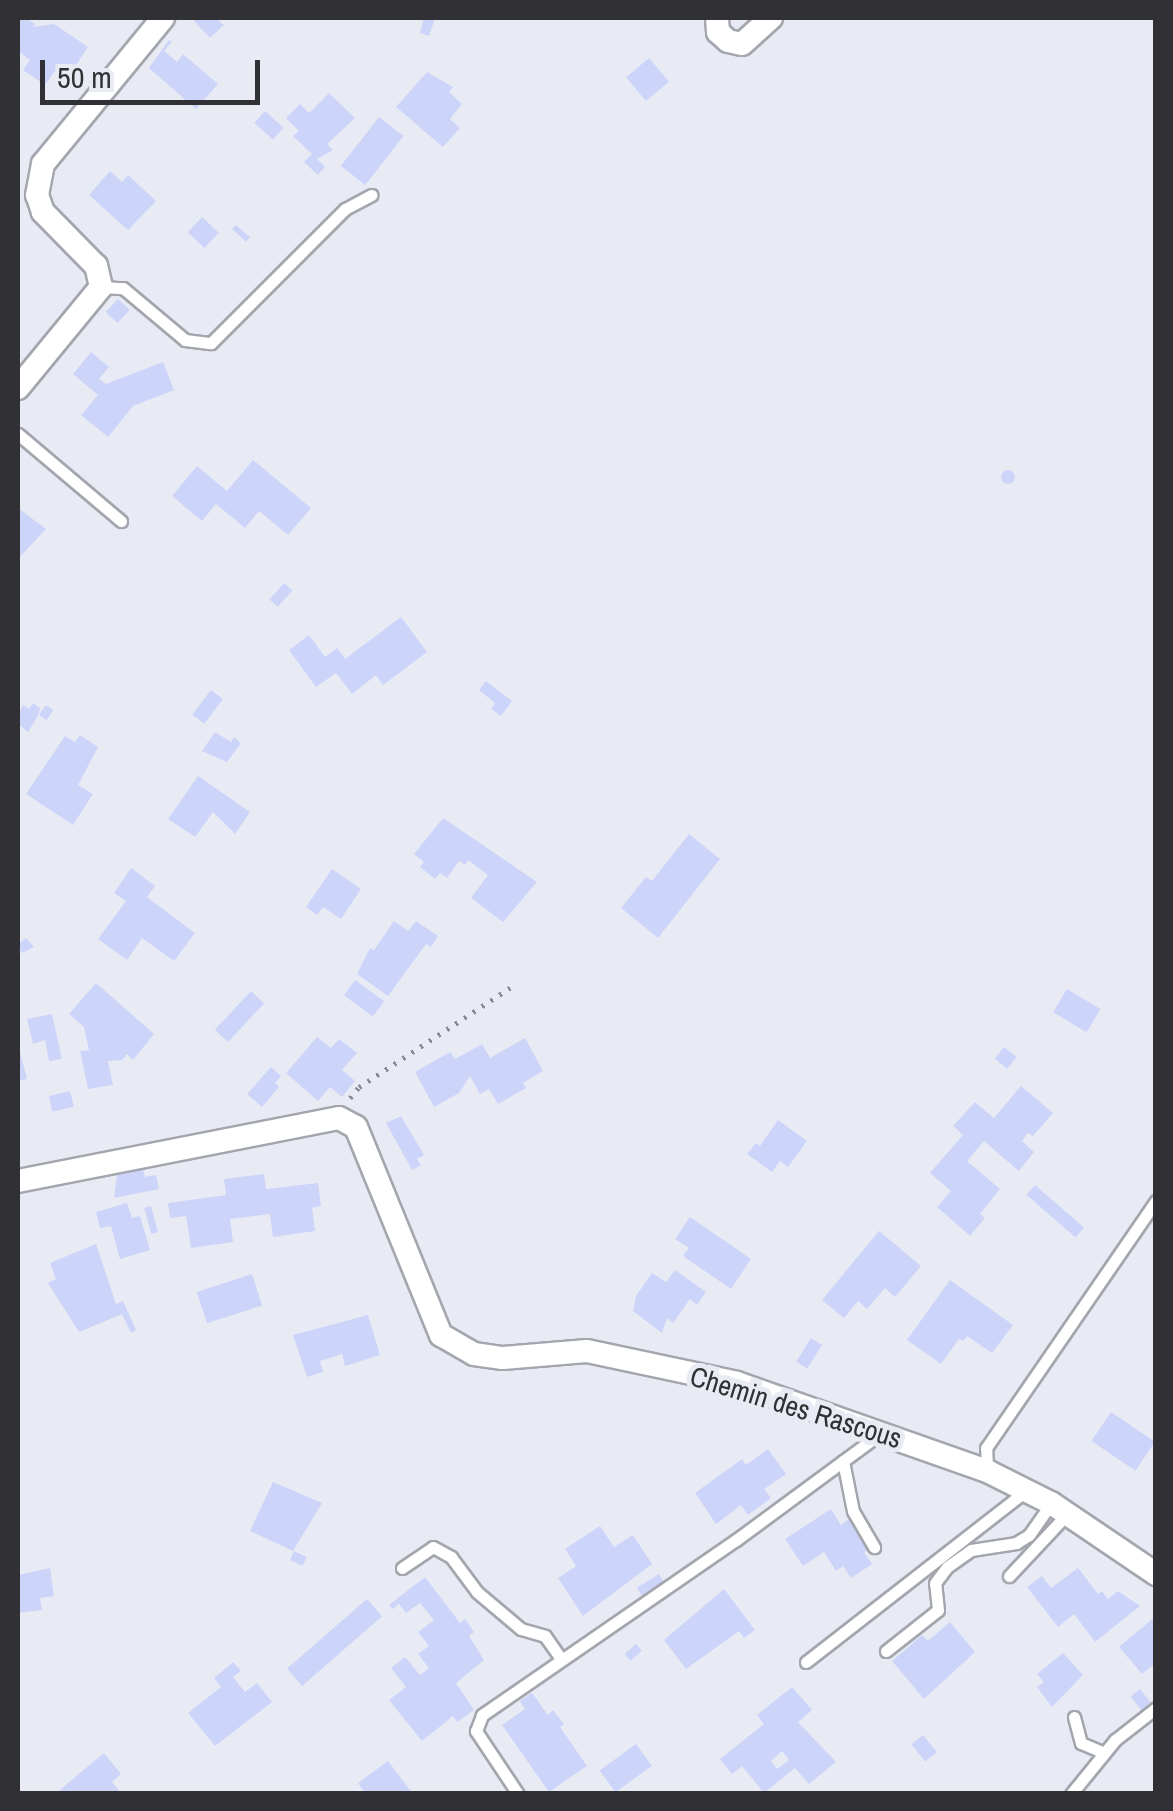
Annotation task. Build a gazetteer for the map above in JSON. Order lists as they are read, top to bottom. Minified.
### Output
{"streets":{"street":["Chemin des Rascous"]},"scale_bar":"50 m"}
